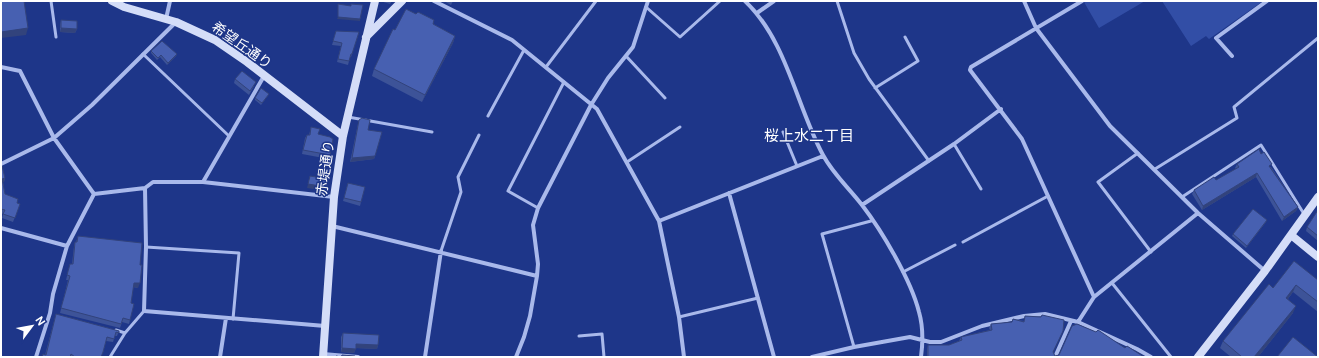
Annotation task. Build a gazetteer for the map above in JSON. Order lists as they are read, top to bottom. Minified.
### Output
{"streets":{"street":["希望丘通り","赤堤通り"]},"crossings":[["希望丘通り","赤堤通り"]],"districts":["桜上水二丁目"],"north":"top right"}
